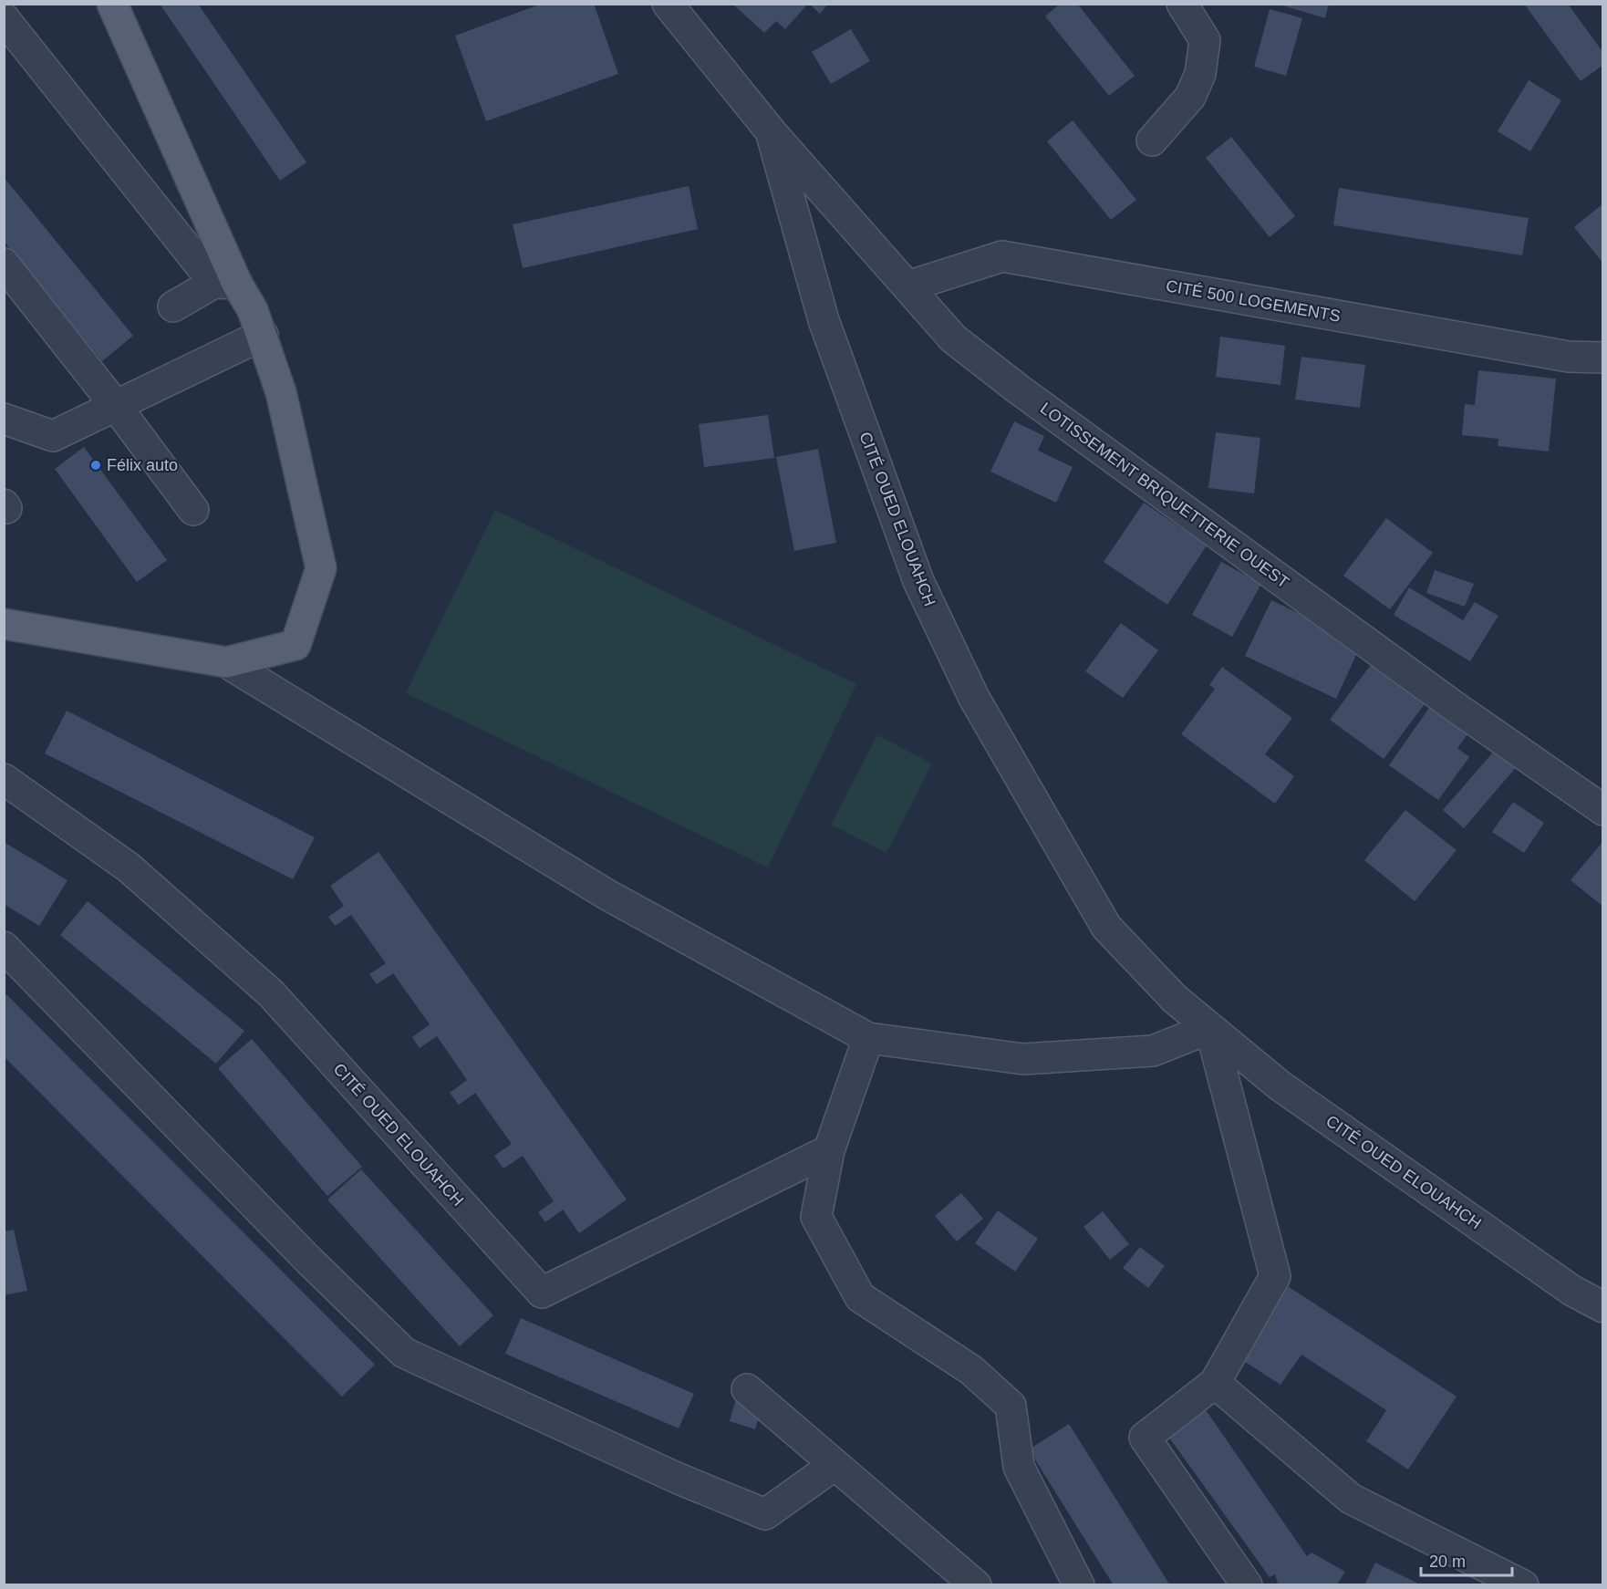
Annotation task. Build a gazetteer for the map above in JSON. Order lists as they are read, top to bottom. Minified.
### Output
{"streets":{"street":["CITÉ 500 LOGEMENTS","LOTISSEMENT BRIQUETTERIE OUEST","CITÉ OUED ELOUAHCH"]},"crossings":[["CITÉ 500 LOGEMENTS","LOTISSEMENT BRIQUETTERIE OUEST"],["LOTISSEMENT BRIQUETTERIE OUEST","CITÉ OUED ELOUAHCH"]],"places":["Félix auto"],"scale_bar":"20 m"}
